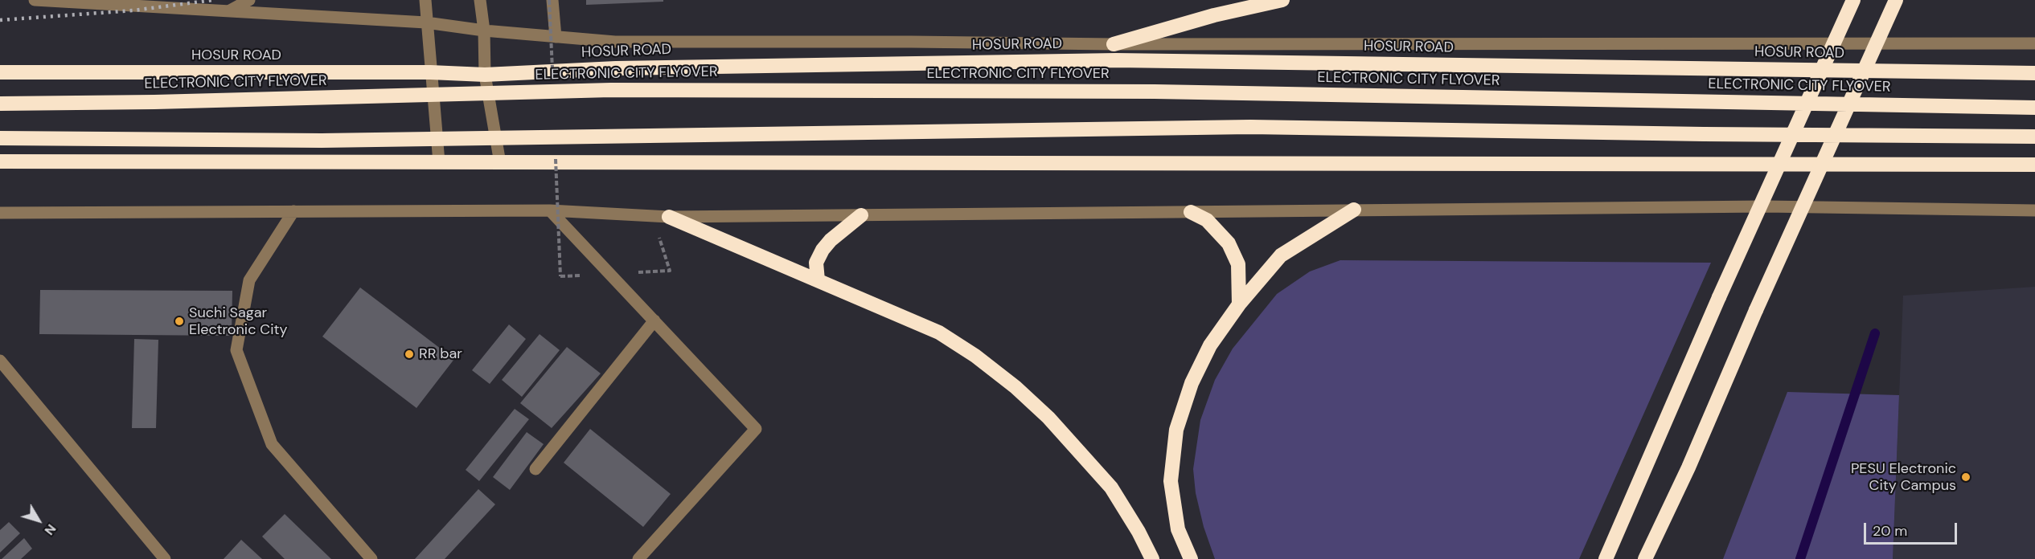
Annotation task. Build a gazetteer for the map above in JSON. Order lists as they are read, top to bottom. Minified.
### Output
{"streets":{"highway":["HOSUR ROAD","ELECTRONIC CITY FLYOVER"]},"places":["Suchi Sagar Electronic City","RR bar","PESU Electronic City Campus"],"scale_bar":"20 m","north":"bottom right"}
